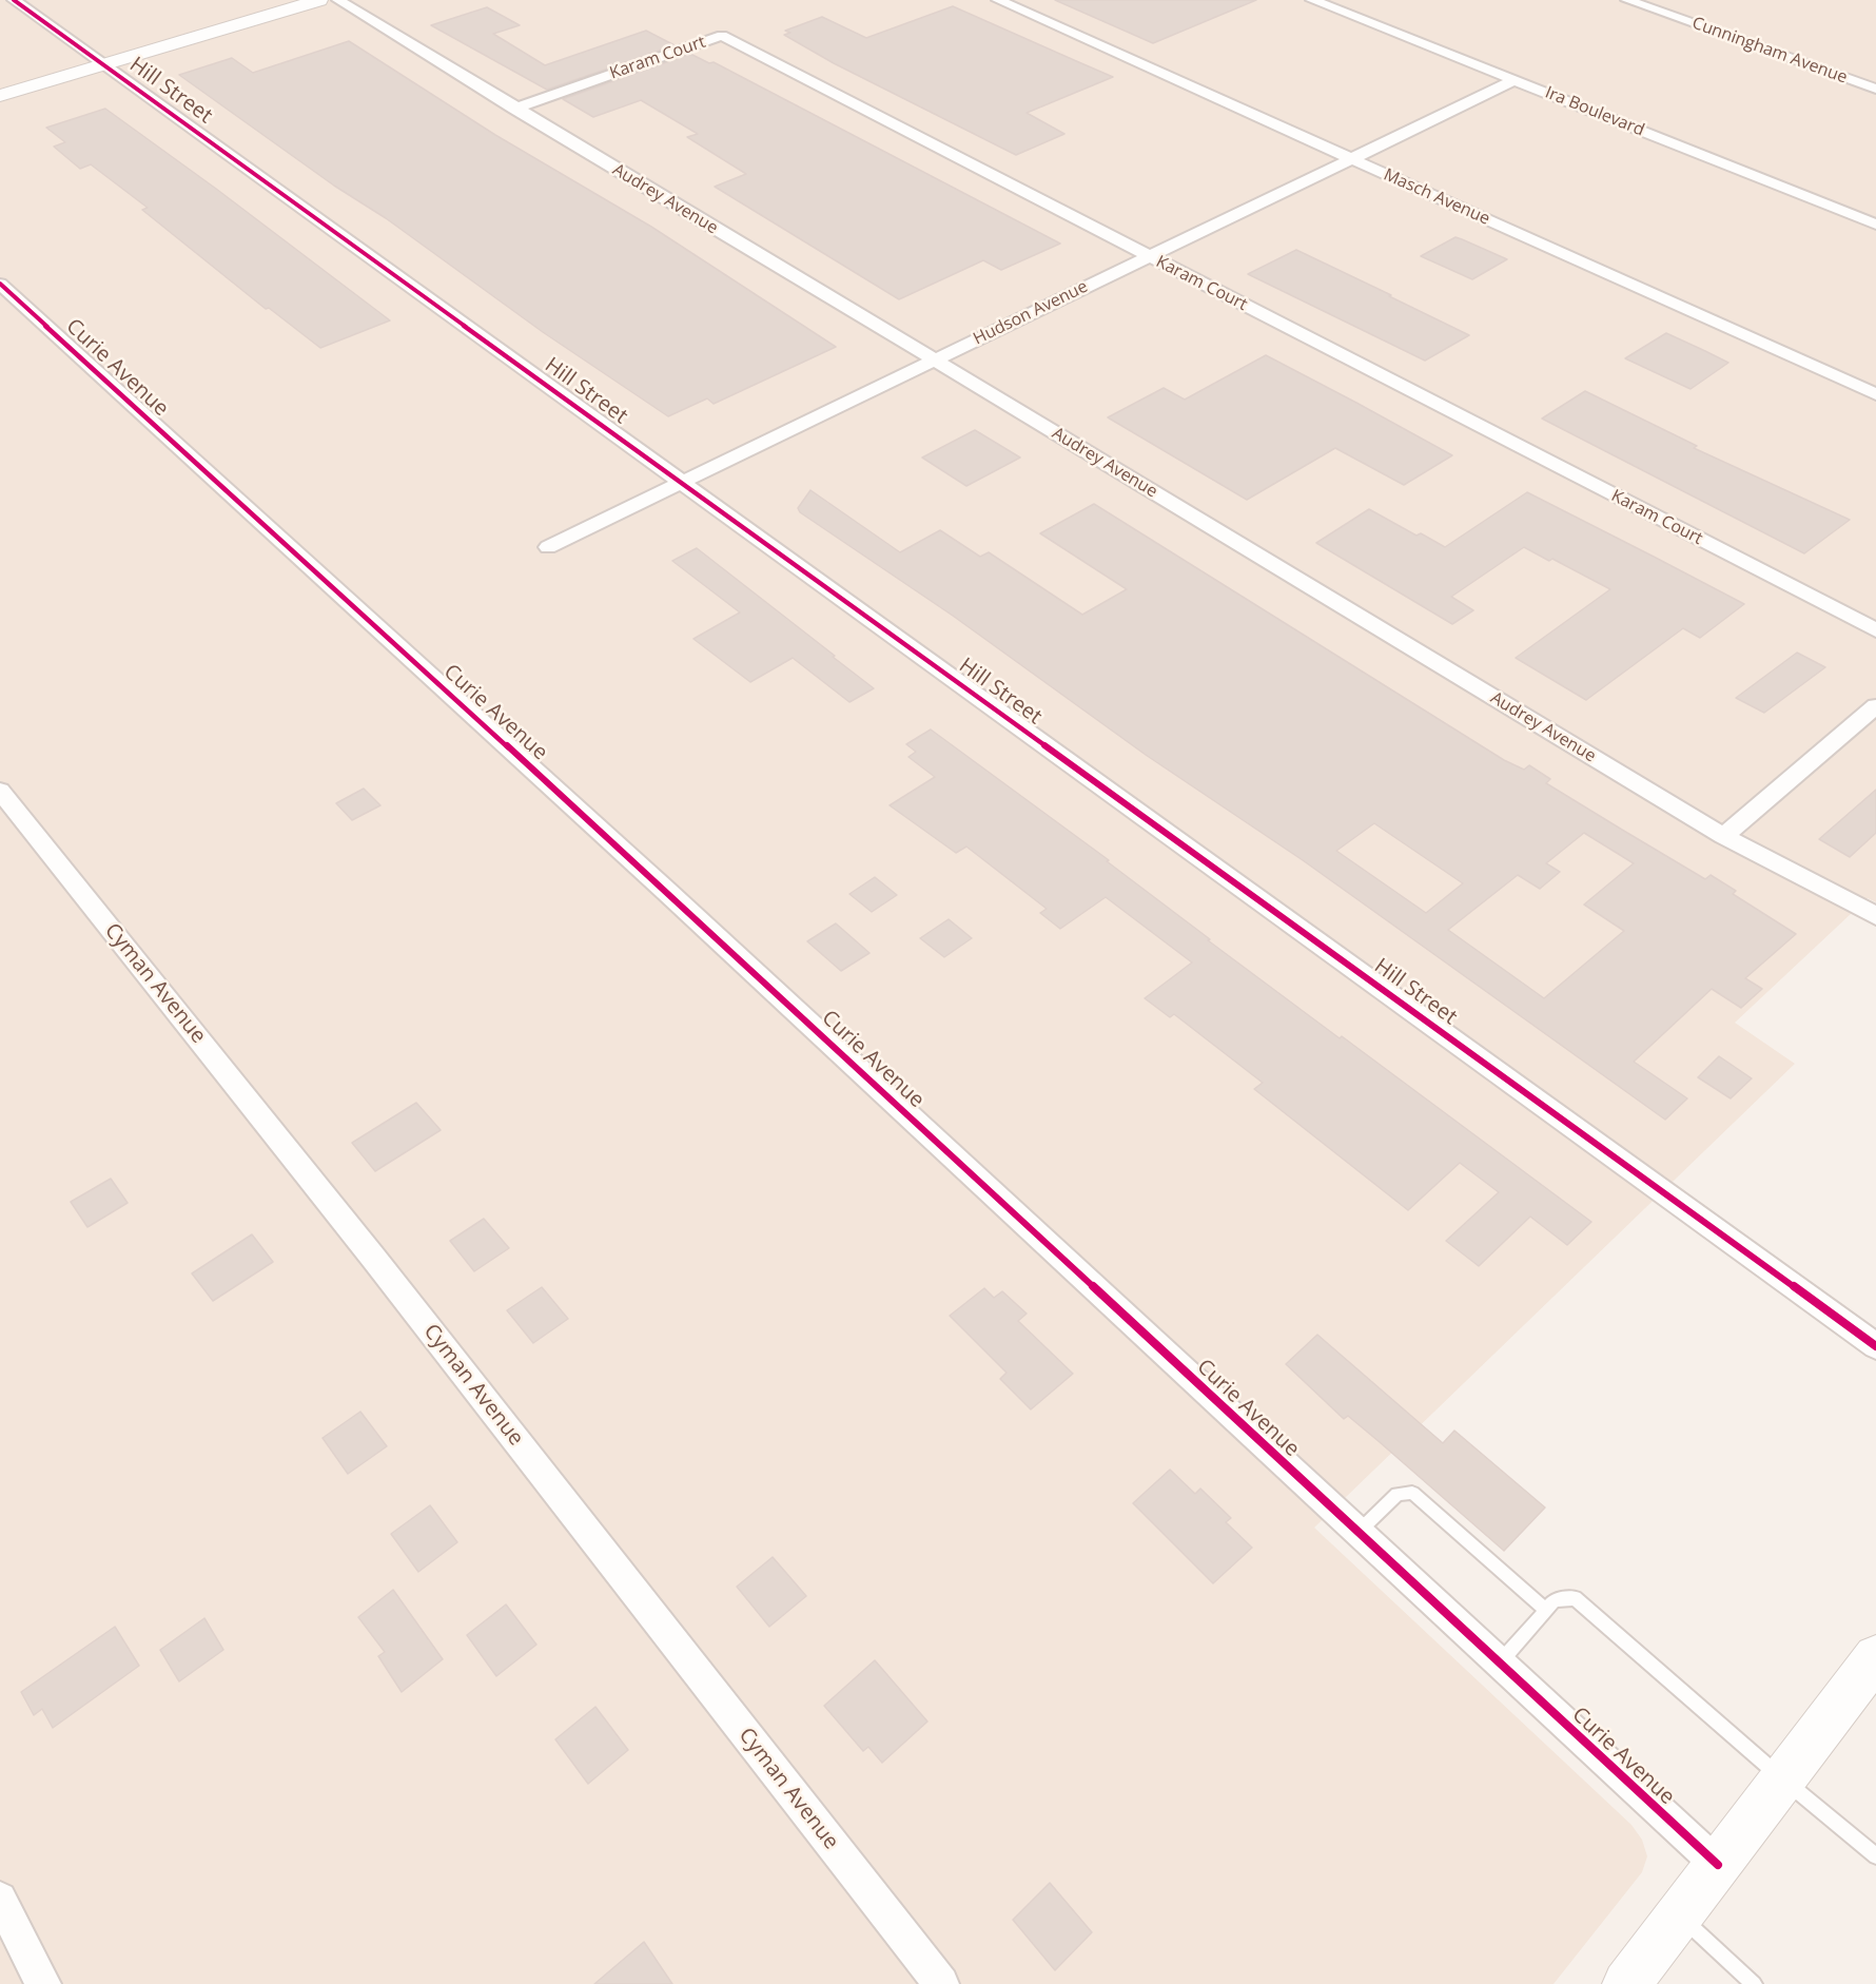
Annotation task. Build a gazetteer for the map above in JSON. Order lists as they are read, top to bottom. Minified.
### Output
{"streets":{"street":["Cunningham Avenue","Karam Court","Hill Street","Ira Boulevard","Masch Avenue","Audrey Avenue","Hudson Avenue","Curie Avenue","Cyman Avenue"]},"crossings":[["Karam Court","Audrey Avenue"],["Karam Court","Hudson Avenue"],["Hill Street","Hudson Avenue"],["Ira Boulevard","Hudson Avenue"],["Masch Avenue","Hudson Avenue"],["Audrey Avenue","Hudson Avenue"]]}
